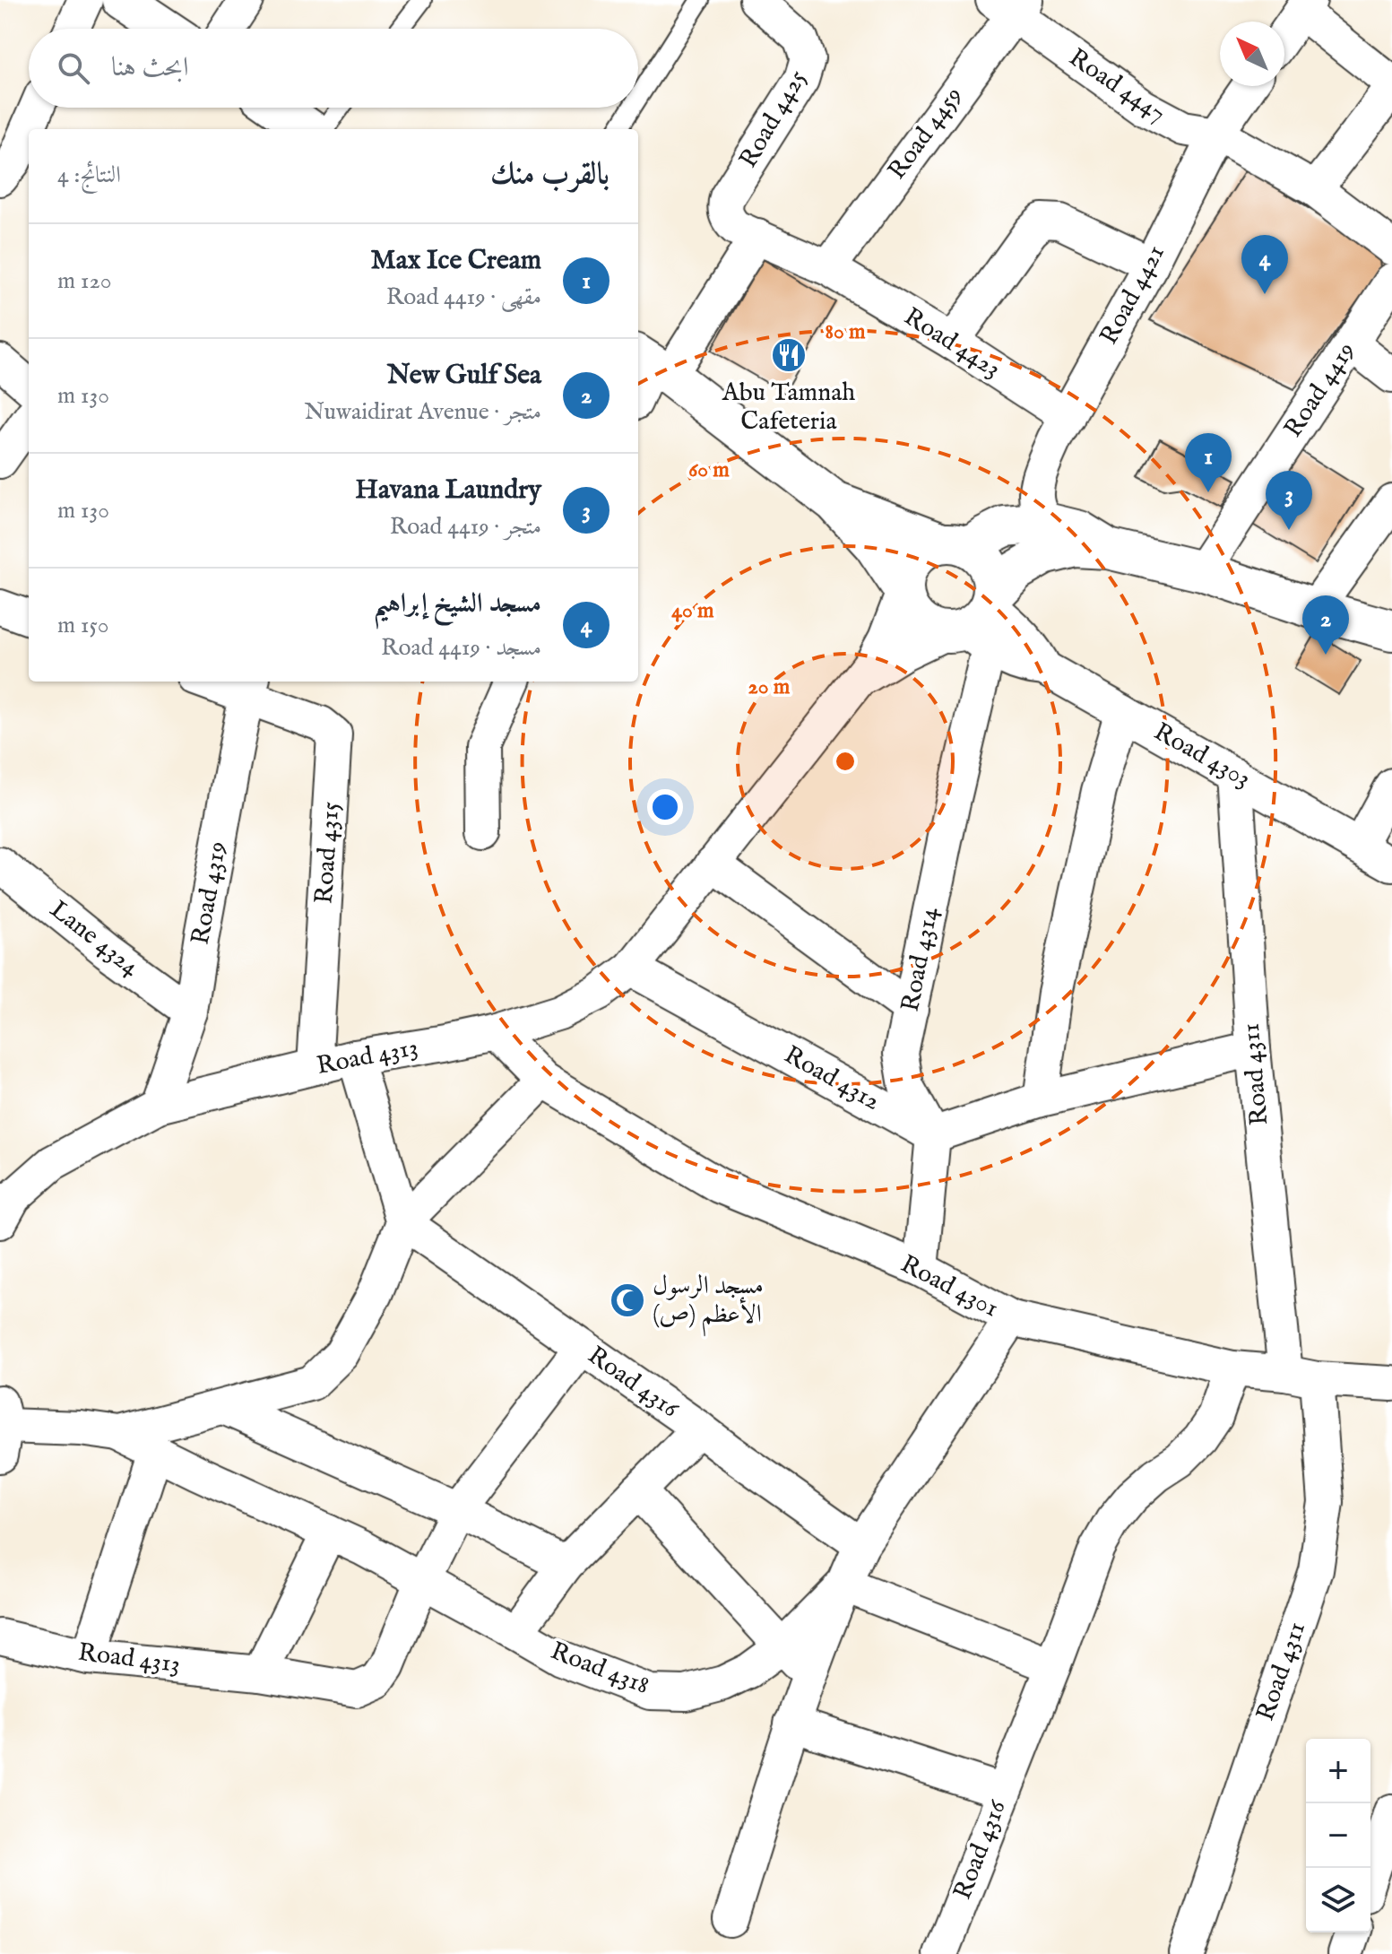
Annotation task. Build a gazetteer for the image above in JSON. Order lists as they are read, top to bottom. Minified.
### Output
{"streets":{"street":["Road 4447","Road 4425","Road 4459","Road 4421","Road 4423","Road 4419","Road 4303","Road 4315","Road 4319","Lane 4324","Road 4314","Road 4313","Road 4311","Road 4312","Road 4301","Road 4316","Road 4318"]},"crossings":[["Road 4447","Road 4459"],["Road 4447","Road 4421"],["Road 4425","Road 4423"],["Road 4459","Road 4423"],["Road 4421","Road 4423"],["Road 4303","Road 4314"],["Road 4303","Road 4313"],["Road 4303","Road 4311"],["Road 4315","Road 4319"],["Road 4315","Road 4313"],["Road 4319","Lane 4324"],["Road 4319","Road 4313"],["Road 4314","Road 4313"],["Road 4314","Road 4312"],["Road 4313","Road 4312"],["Road 4313","Road 4301"],["Road 4311","Road 4301"],["Road 4301","Road 4316"],["Road 4301","Road 4318"],["Road 4316","Road 4318"]],"places":{"restaurant":["Abu Tamnah Cafeteria"],"mosque":["مسجد الرسول الأعظم (ص)"]},"north":"top left","page":{"search":"ابحث هنا","heading":["بالقرب منك","النتائج: 4"],"list":[{"mark":"1","name":"Max Ice Cream","note":"مقهى · Road 4419","value":"120 m"},{"mark":"2","name":"New Gulf Sea","note":"متجر · Nuwaidirat Avenue","value":"130 m"},{"mark":"3","name":"Havana Laundry","note":"متجر · Road 4419","value":"130 m"},{"mark":"4","name":"مسجد الشيخ إبراهيم","note":"مسجد · Road 4419","value":"150 m"}],"pins":["4","1","3","2"],"map_buttons":["+","−"]},"rings":["80 m","60 m","40 m","20 m"]}
